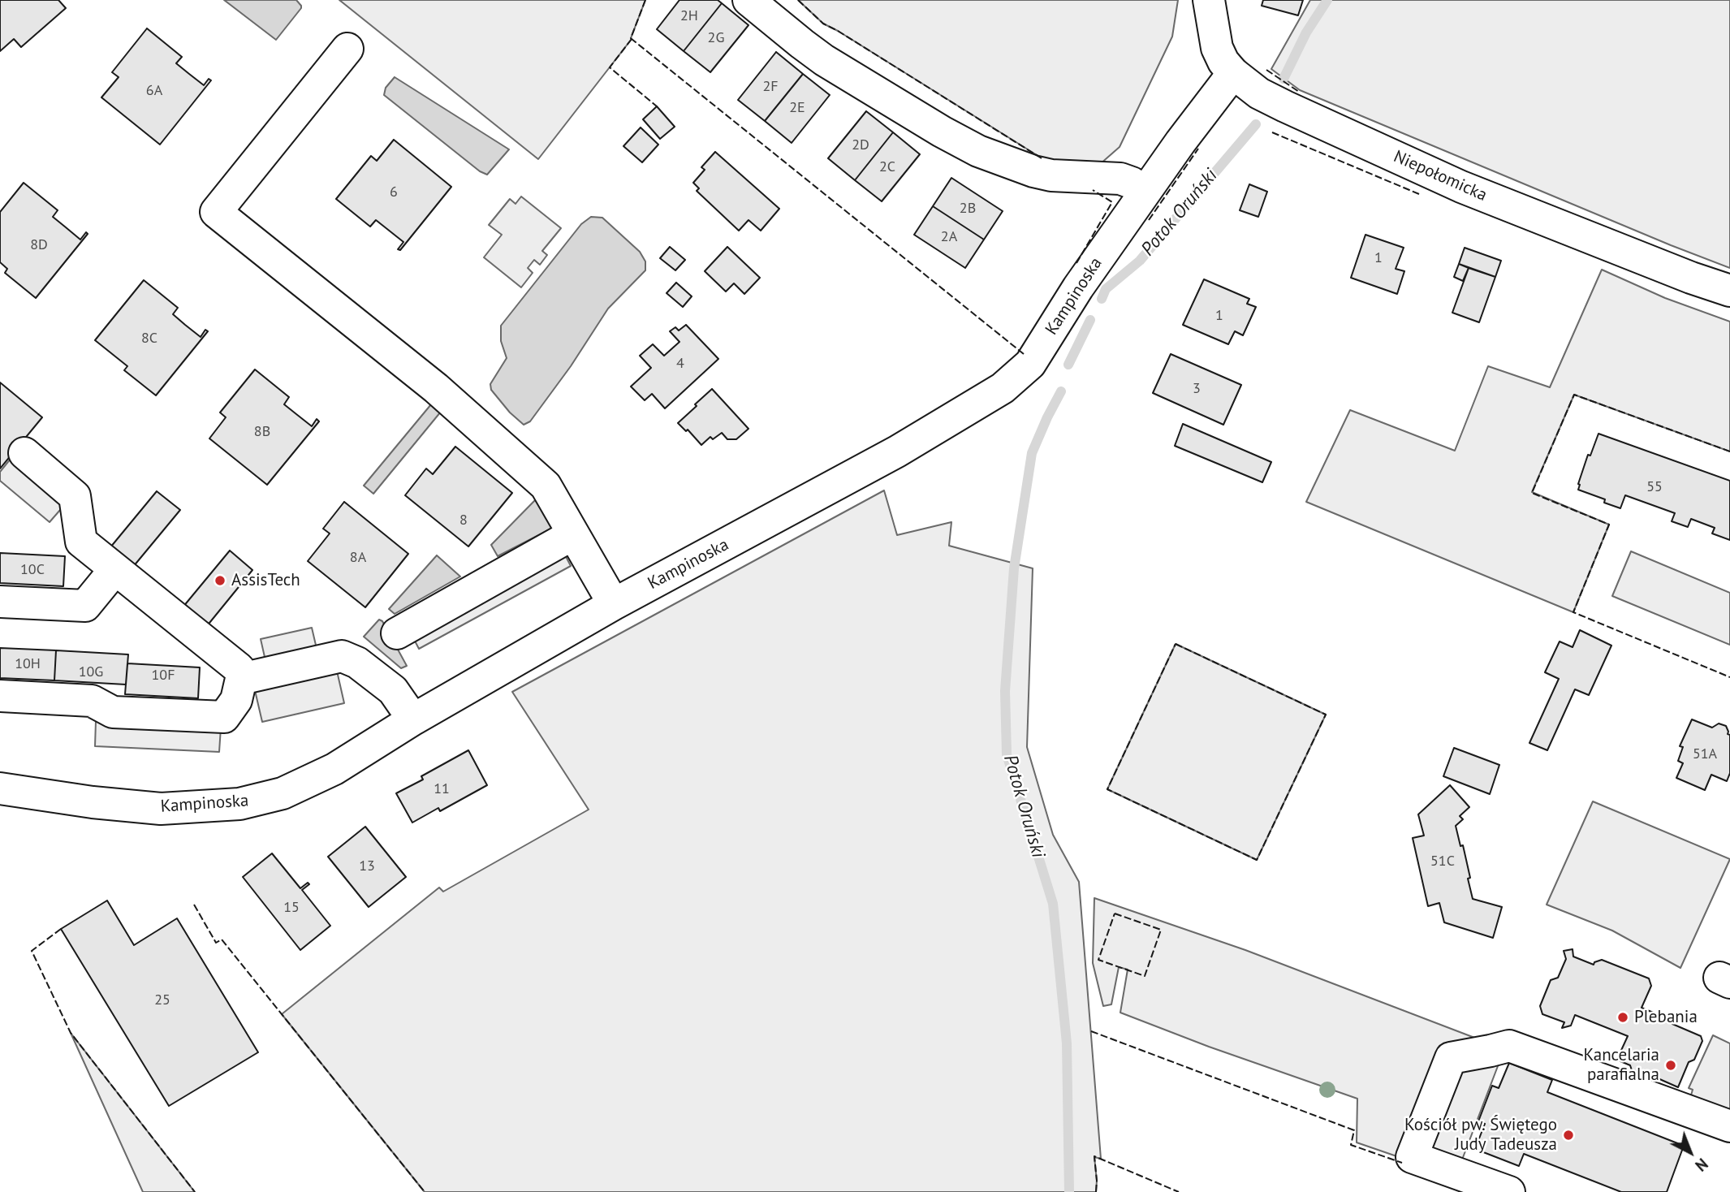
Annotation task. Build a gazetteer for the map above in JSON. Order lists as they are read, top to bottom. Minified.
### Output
{"streets":{"street":["Niepołomicka","Kampinoska"]},"crossings":[["Niepołomicka","Kampinoska"]],"water":["Potok Oruński"],"places":["AssisTech","Plebania","Kancelaria parafialna","Kościół pw. Świętego Judy Tadeusza"],"house_numbers":["2H","2G","2F","6A","2E","2D","2C","6","2B","2A","8D","1","1","8C","4","3","8B","55","8","8A","10C","10H","10G","10F","51A","11","51C","13","15","25"],"north":"bottom right"}
